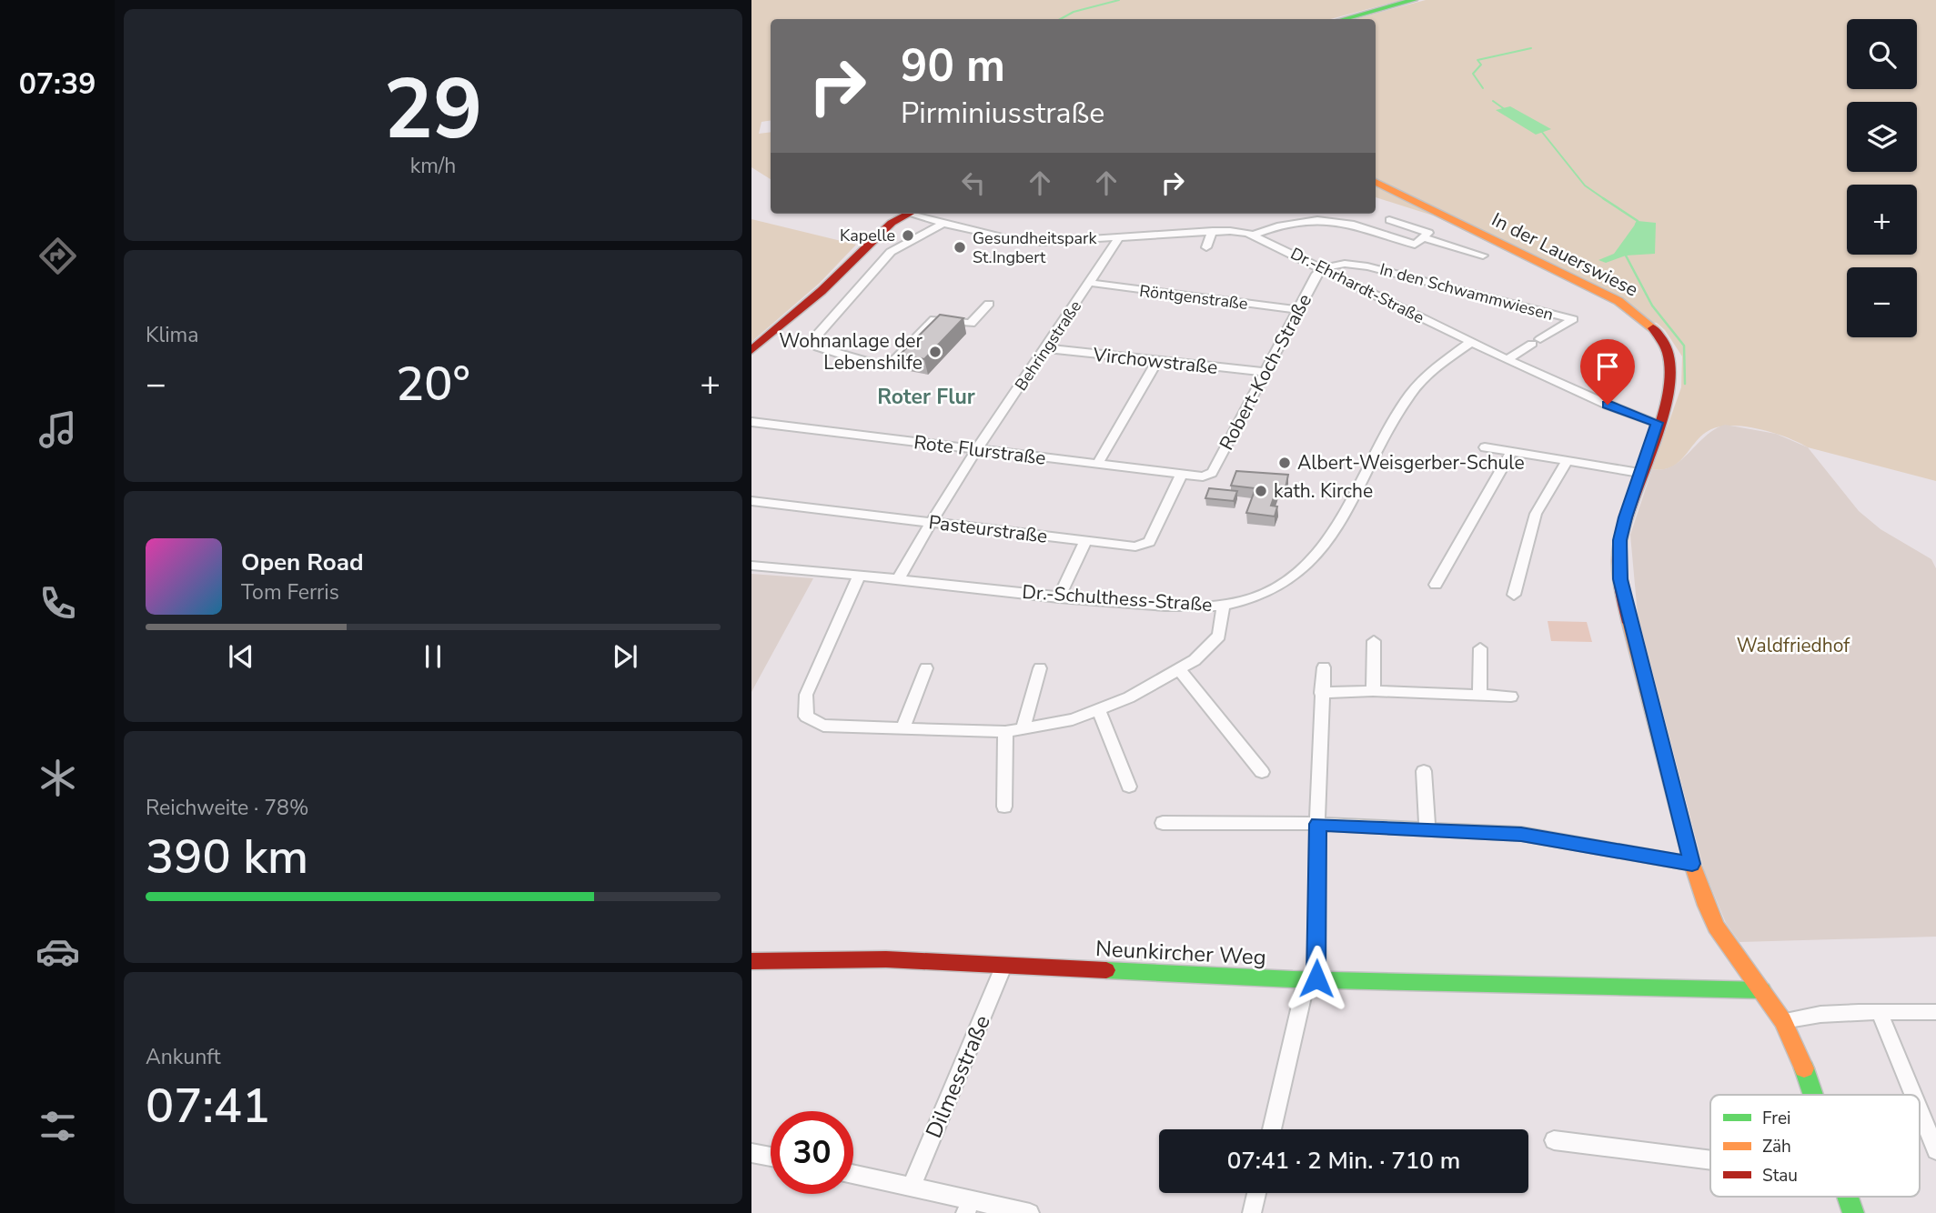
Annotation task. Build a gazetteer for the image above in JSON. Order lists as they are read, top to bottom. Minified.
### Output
{"streets":{"street":["In der Lauerswiese","Dr.-Ehrhardt-Straße","In den Schwammwiesen","Röntgenstraße","Behringstraße","Virchowstraße","Robert-Koch-Straße","Rote Flurstraße","Pasteurstraße","Dr.-Schulthess-Straße","Neunkircher Weg","Dilmesstraße"]},"crossings":[["In der Lauerswiese","Dr.-Ehrhardt-Straße"],["In der Lauerswiese","Neunkircher Weg"],["Dr.-Ehrhardt-Straße","In den Schwammwiesen"],["Dr.-Ehrhardt-Straße","Behringstraße"],["Dr.-Ehrhardt-Straße","Robert-Koch-Straße"],["Dr.-Ehrhardt-Straße","Dr.-Schulthess-Straße"],["In den Schwammwiesen","Robert-Koch-Straße"],["Röntgenstraße","Behringstraße"],["Röntgenstraße","Robert-Koch-Straße"],["Behringstraße","Virchowstraße"],["Behringstraße","Rote Flurstraße"],["Behringstraße","Pasteurstraße"],["Behringstraße","Dr.-Schulthess-Straße"],["Virchowstraße","Robert-Koch-Straße"],["Robert-Koch-Straße","Rote Flurstraße"],["Rote Flurstraße","Pasteurstraße"],["Neunkircher Weg","Dilmesstraße"]],"districts":["Roter Flur"],"parks":["Waldfriedhof"],"places":["Kapelle","Gesundheitspark St.Ingbert","Wohnanlage der Lebenshilfe","Albert-Weisgerber-Schule","kath. Kirche"],"legend":["Frei","Zäh","Stau"],"page":{"tabs":"07:39","tile":[["29","km/h"],"Klima",["Reichweite · 78%","390 km"],["Ankunft","07:41"]],"map_buttons":["+","−"],"turn":["90 m","Pirminiusstraße"],"heat":["−","20°","+"],"song":["Open Road","Tom Ferris"],"limit":"30","trip":"07:41 · 2 Min. · 710 m"}}
